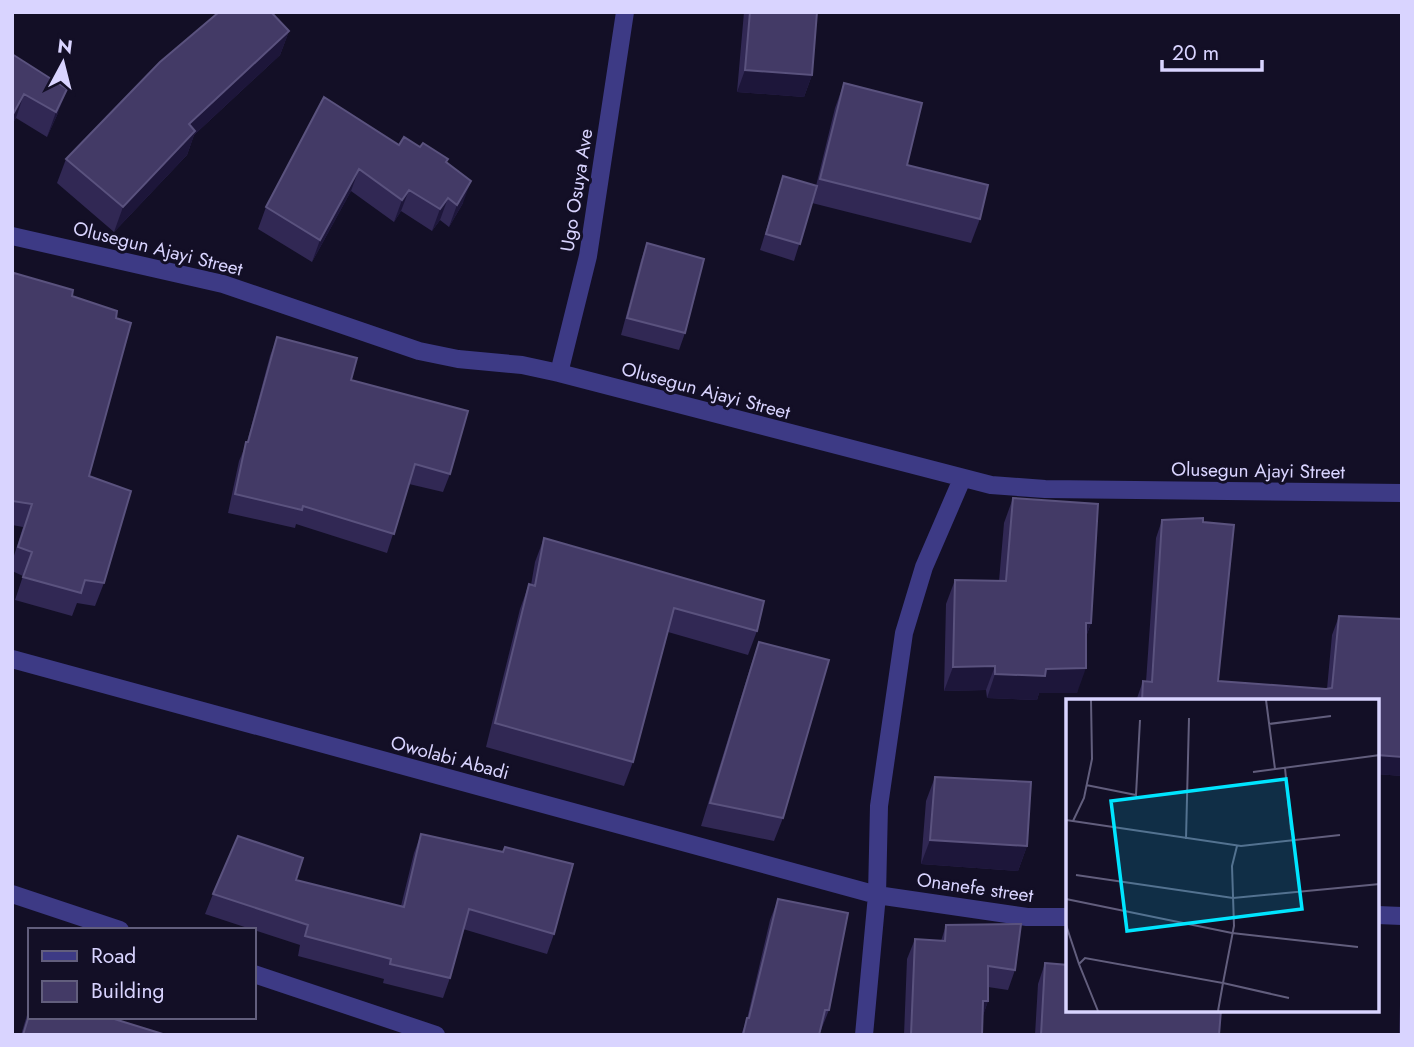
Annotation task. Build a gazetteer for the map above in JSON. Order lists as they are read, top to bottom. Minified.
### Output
{"streets":{"street":["Ugo Osuya Ave","Olusegun Ajayi Street","Owolabi Abadi","Onanefe street"]},"crossings":[["Ugo Osuya Ave","Olusegun Ajayi Street"],["Owolabi Abadi","Onanefe street"]],"legend":["Road","Building"],"scale_bar":"20 m","north":"top"}
